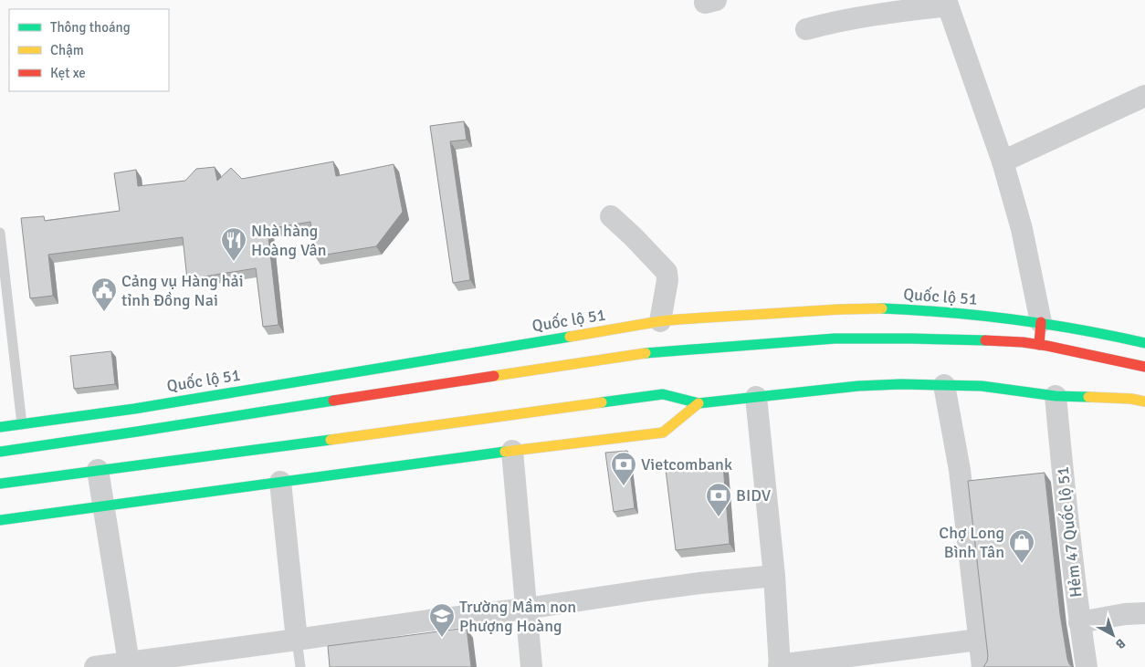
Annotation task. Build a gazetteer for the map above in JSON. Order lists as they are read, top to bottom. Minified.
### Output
{"streets":{"main road":["Quốc lộ 51"],"street":["Hẻm 47 Quốc lộ 51"]},"places":{"restaurant":["Nhà hàng Hoàng Vân"],"public building":["Cảng vụ Hàng hải tỉnh Đồng Nai"],"bank":["Vietcombank","BIDV"],"shop":["Chợ Long Bình Tân"],"school or university":["Trường Mầm non Phượng Hoàng"]},"legend":["Thông thoáng","Chậm","Kẹt xe"],"north":"bottom right"}
